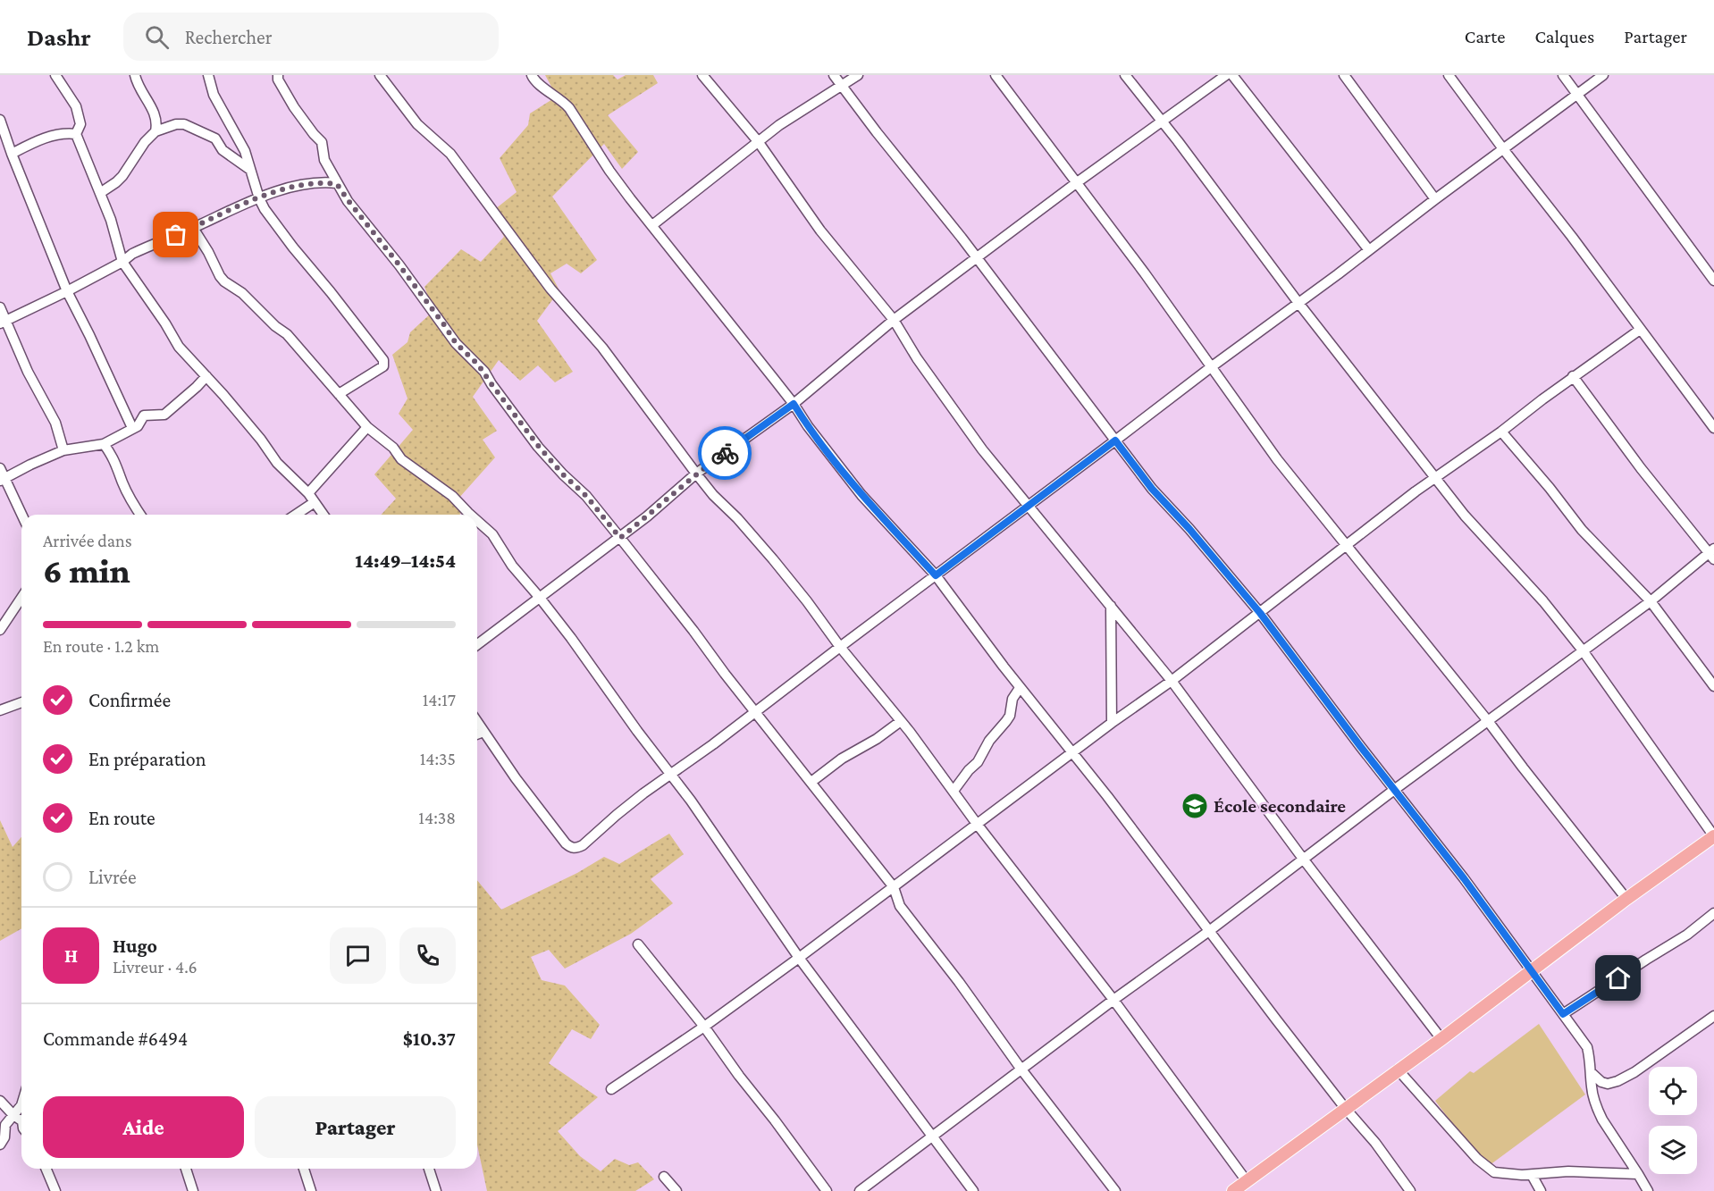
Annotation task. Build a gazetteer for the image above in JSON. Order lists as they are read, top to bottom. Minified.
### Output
{"places":{"school or university":["École secondaire"]},"page":{"header":"Dashr","search":"Rechercher","nav":["Carte","Calques","Partager"],"heading":["6 min","Arrivée dans","14:49–14:54"],"panel":["Hugo","Livreur · 4.6","Commande #6494","$10.37"],"bar":"En route · 1.2 km","list":[["Confirmée","14:17"],["En préparation","14:35"],["En route","14:38"],"Livrée"],"round":"H","buttons":["Aide","Partager"]}}
